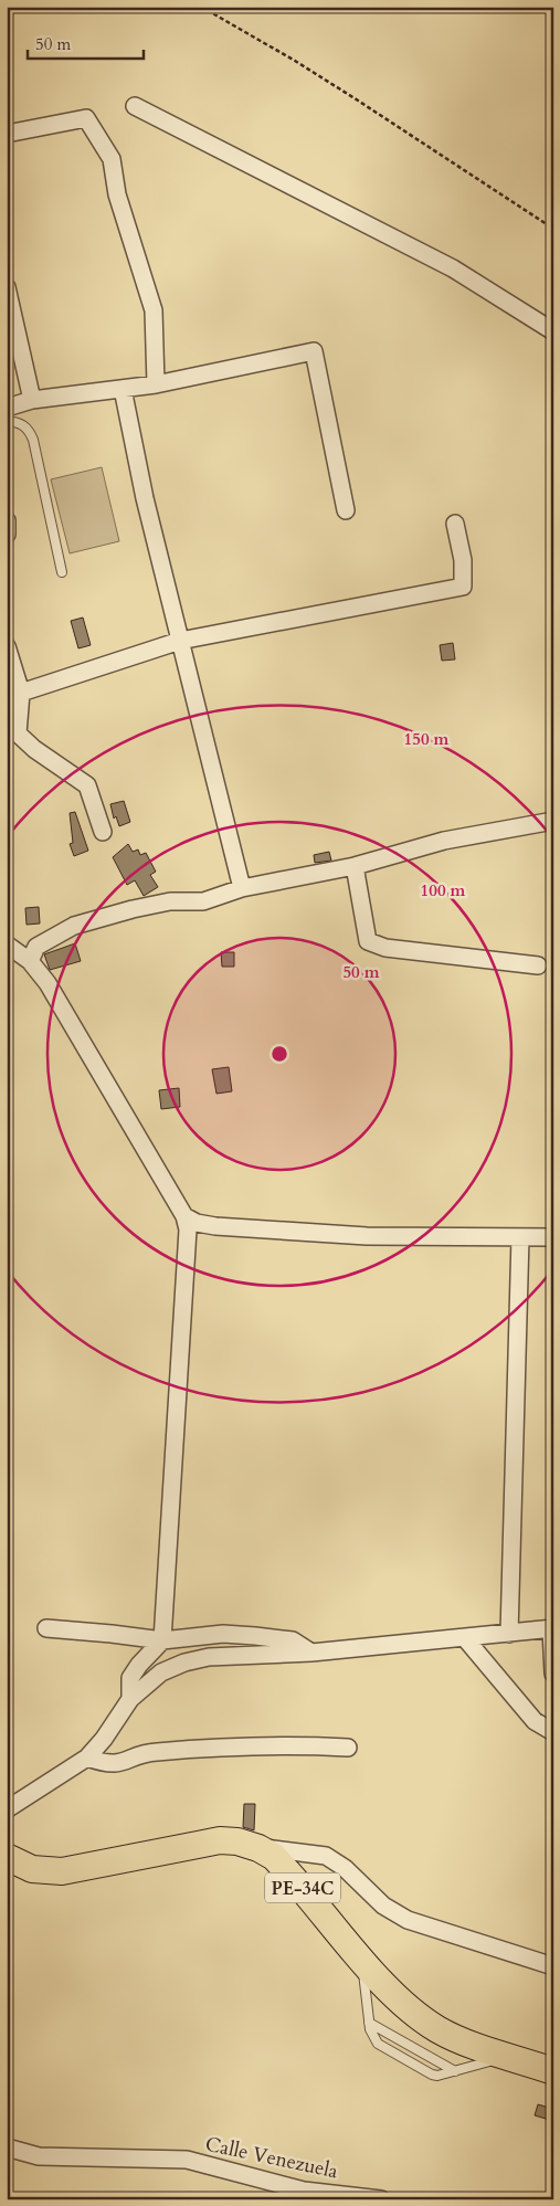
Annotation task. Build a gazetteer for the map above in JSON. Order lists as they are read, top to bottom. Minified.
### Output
{"streets":{"main road":["PE-34C"],"street":["Calle Venezuela"]},"scale_bar":"50 m","rings":["150 m","100 m","50 m"]}
